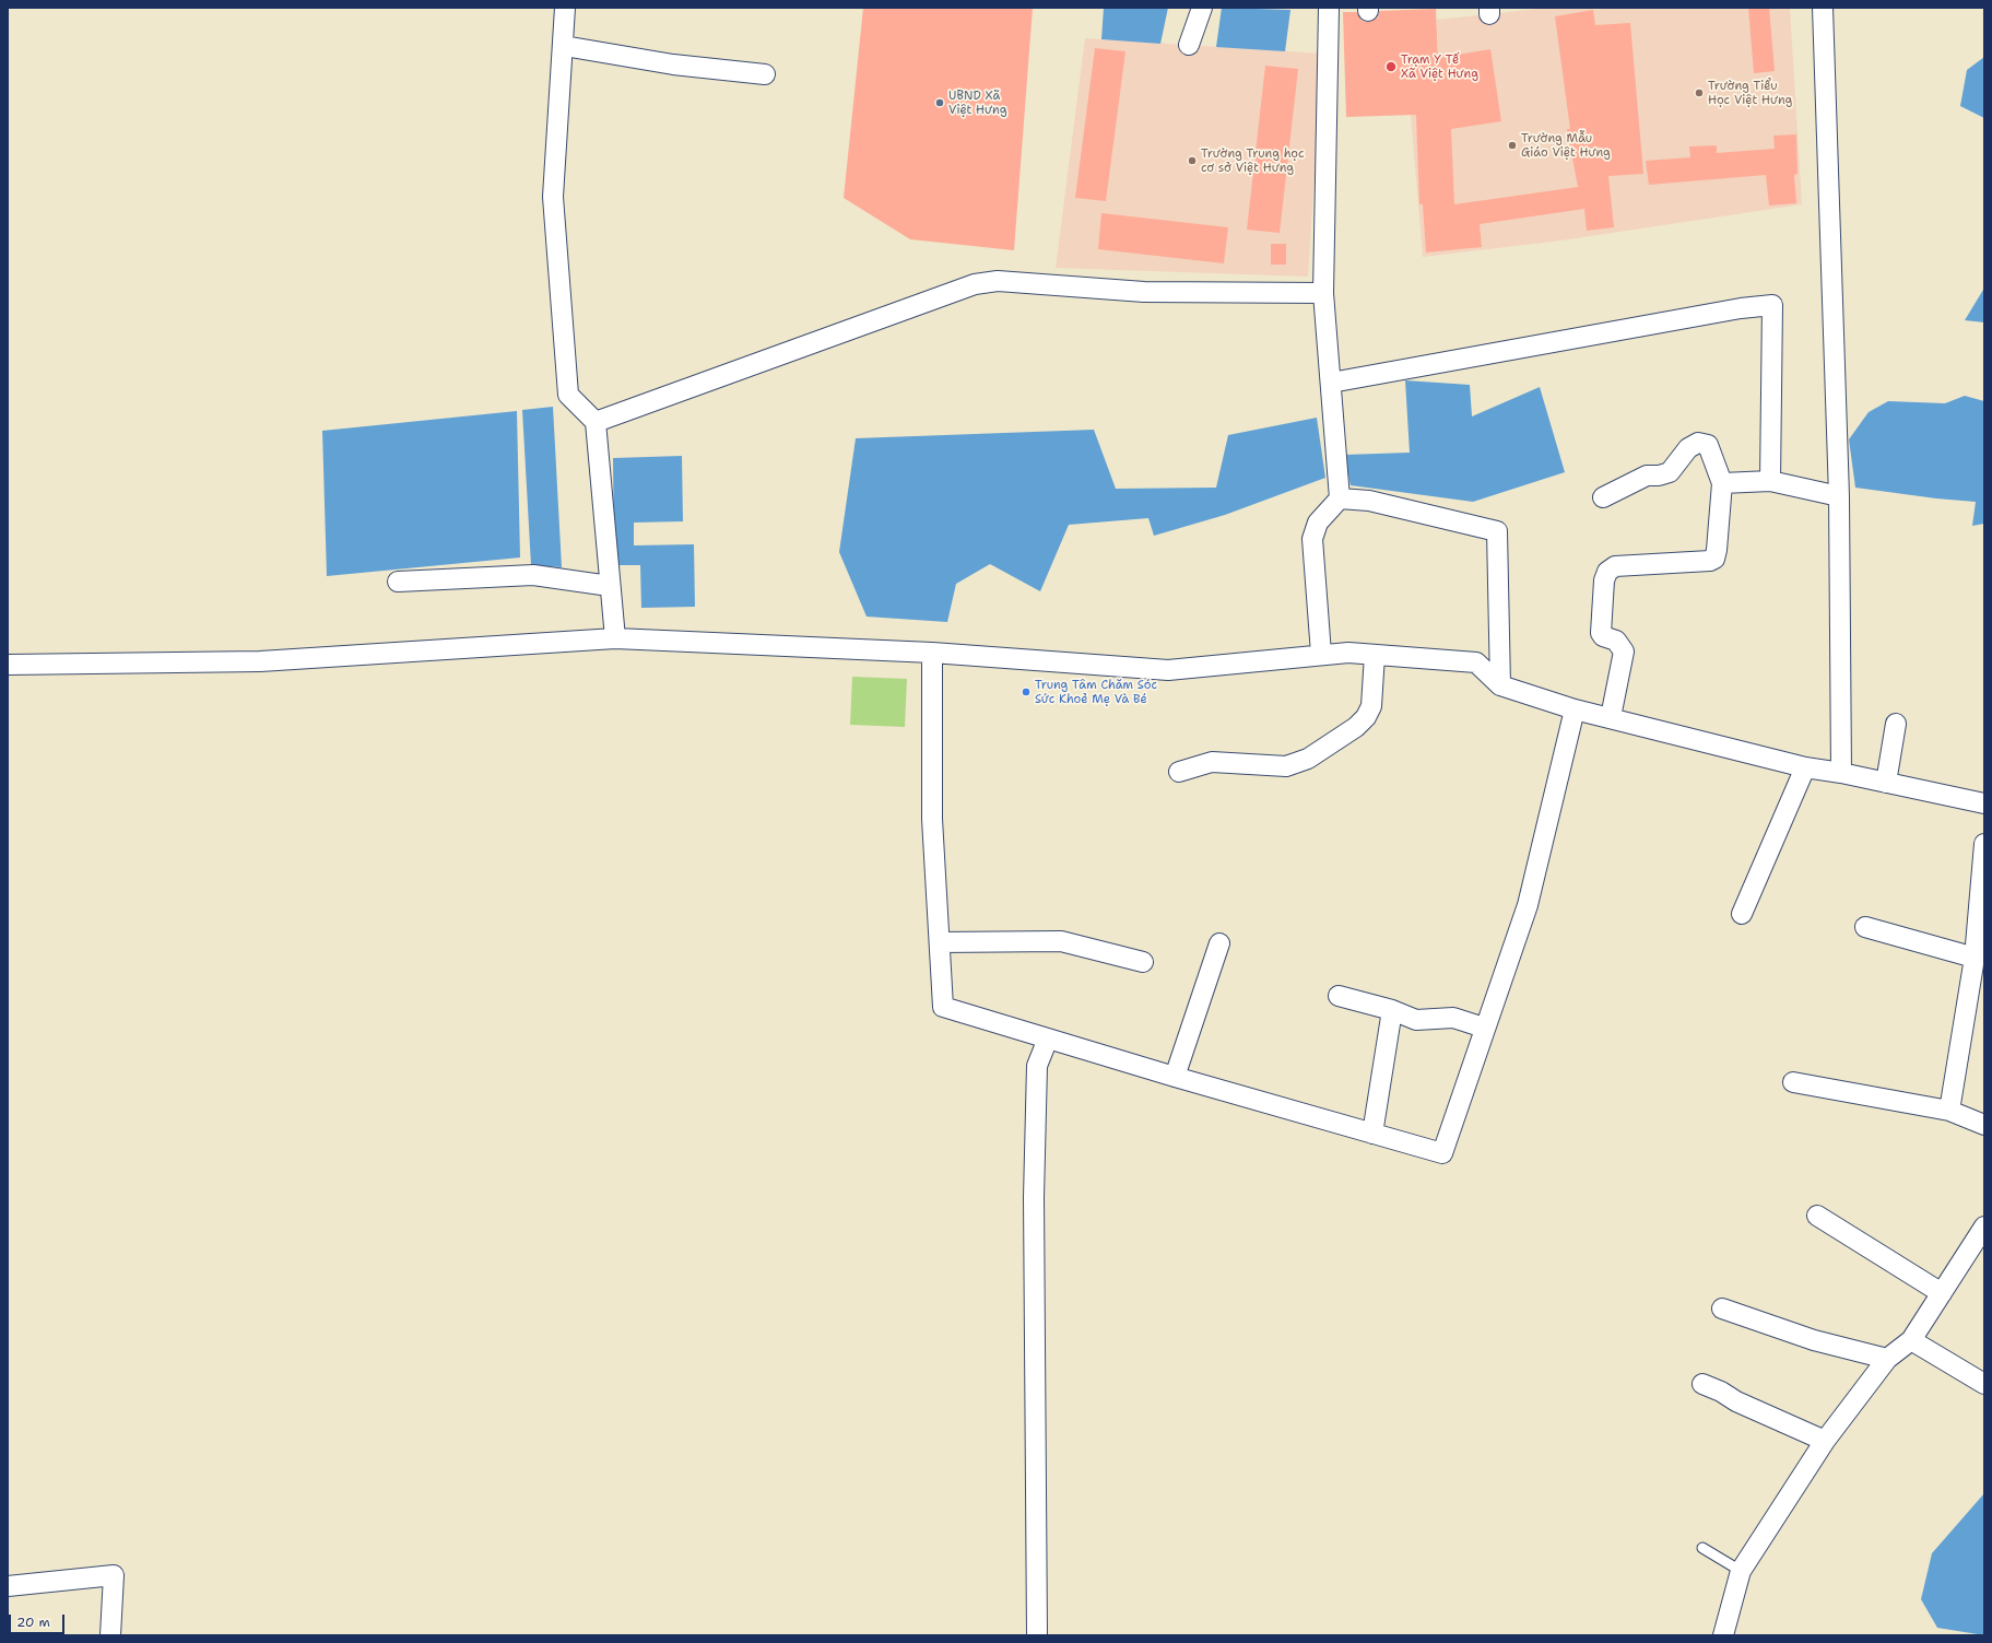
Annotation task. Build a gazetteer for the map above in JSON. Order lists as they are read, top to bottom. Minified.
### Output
{"places":["Trạm Y Tế Xã Việt Hưng","Trường Tiểu Học Việt Hưng","UBND Xã Việt Hưng","Trường Mẫu Giáo Việt Hưng","Trường Trung học cơ sở Việt Hưng","Trung Tâm Chăm Sóc Sức Khoẻ Mẹ Và Bé"],"scale_bar":"20 m"}
